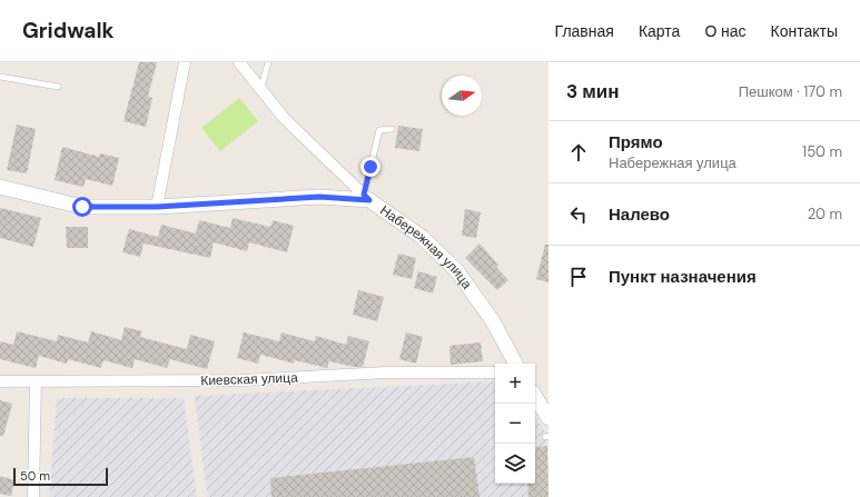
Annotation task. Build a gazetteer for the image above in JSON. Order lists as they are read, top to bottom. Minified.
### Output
{"streets":{"street":["Набережная улица","Киевская улица"]},"scale_bar":"50 m","north":"right","page":{"header":"Gridwalk","nav":["Главная","Карта","О нас","Контакты"],"heading":["3 мин","Пешком · 170 m"],"list":[["Прямо","Набережная улица","150 m"],["Налево","20 m"],"Пункт назначения"],"map_buttons":["+","−"],"scale":"50 m"}}
